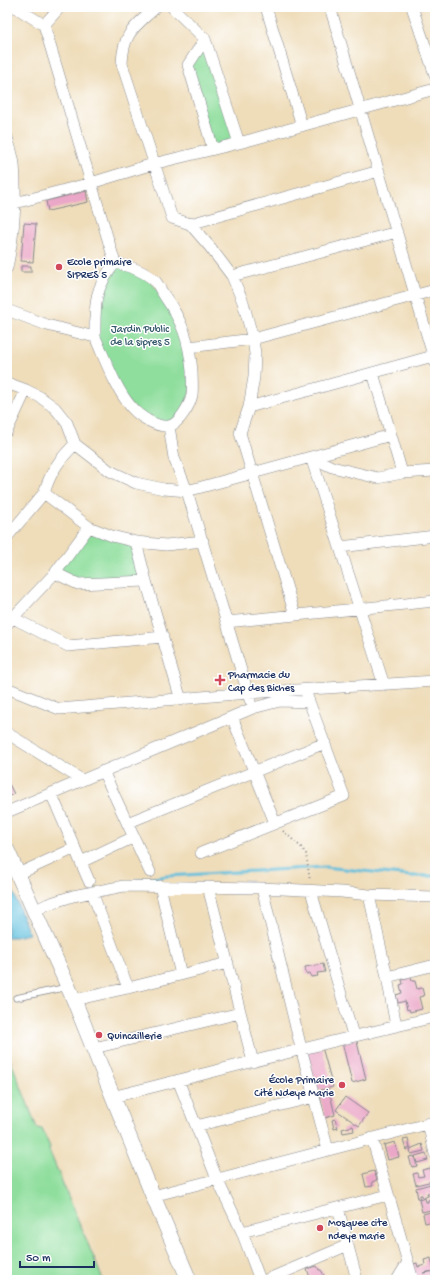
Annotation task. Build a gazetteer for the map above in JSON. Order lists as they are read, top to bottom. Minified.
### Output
{"parks":["Jardin Public de la sipres 5"],"places":{"other":["Ecole primaire SIPRES 5","Quincaillerie","École Primaire Cité Ndeye Marie","Mosquee cite ndeye marie"],"health":["Pharmacie du Cap des Biches"]},"scale_bar":"50 m"}
